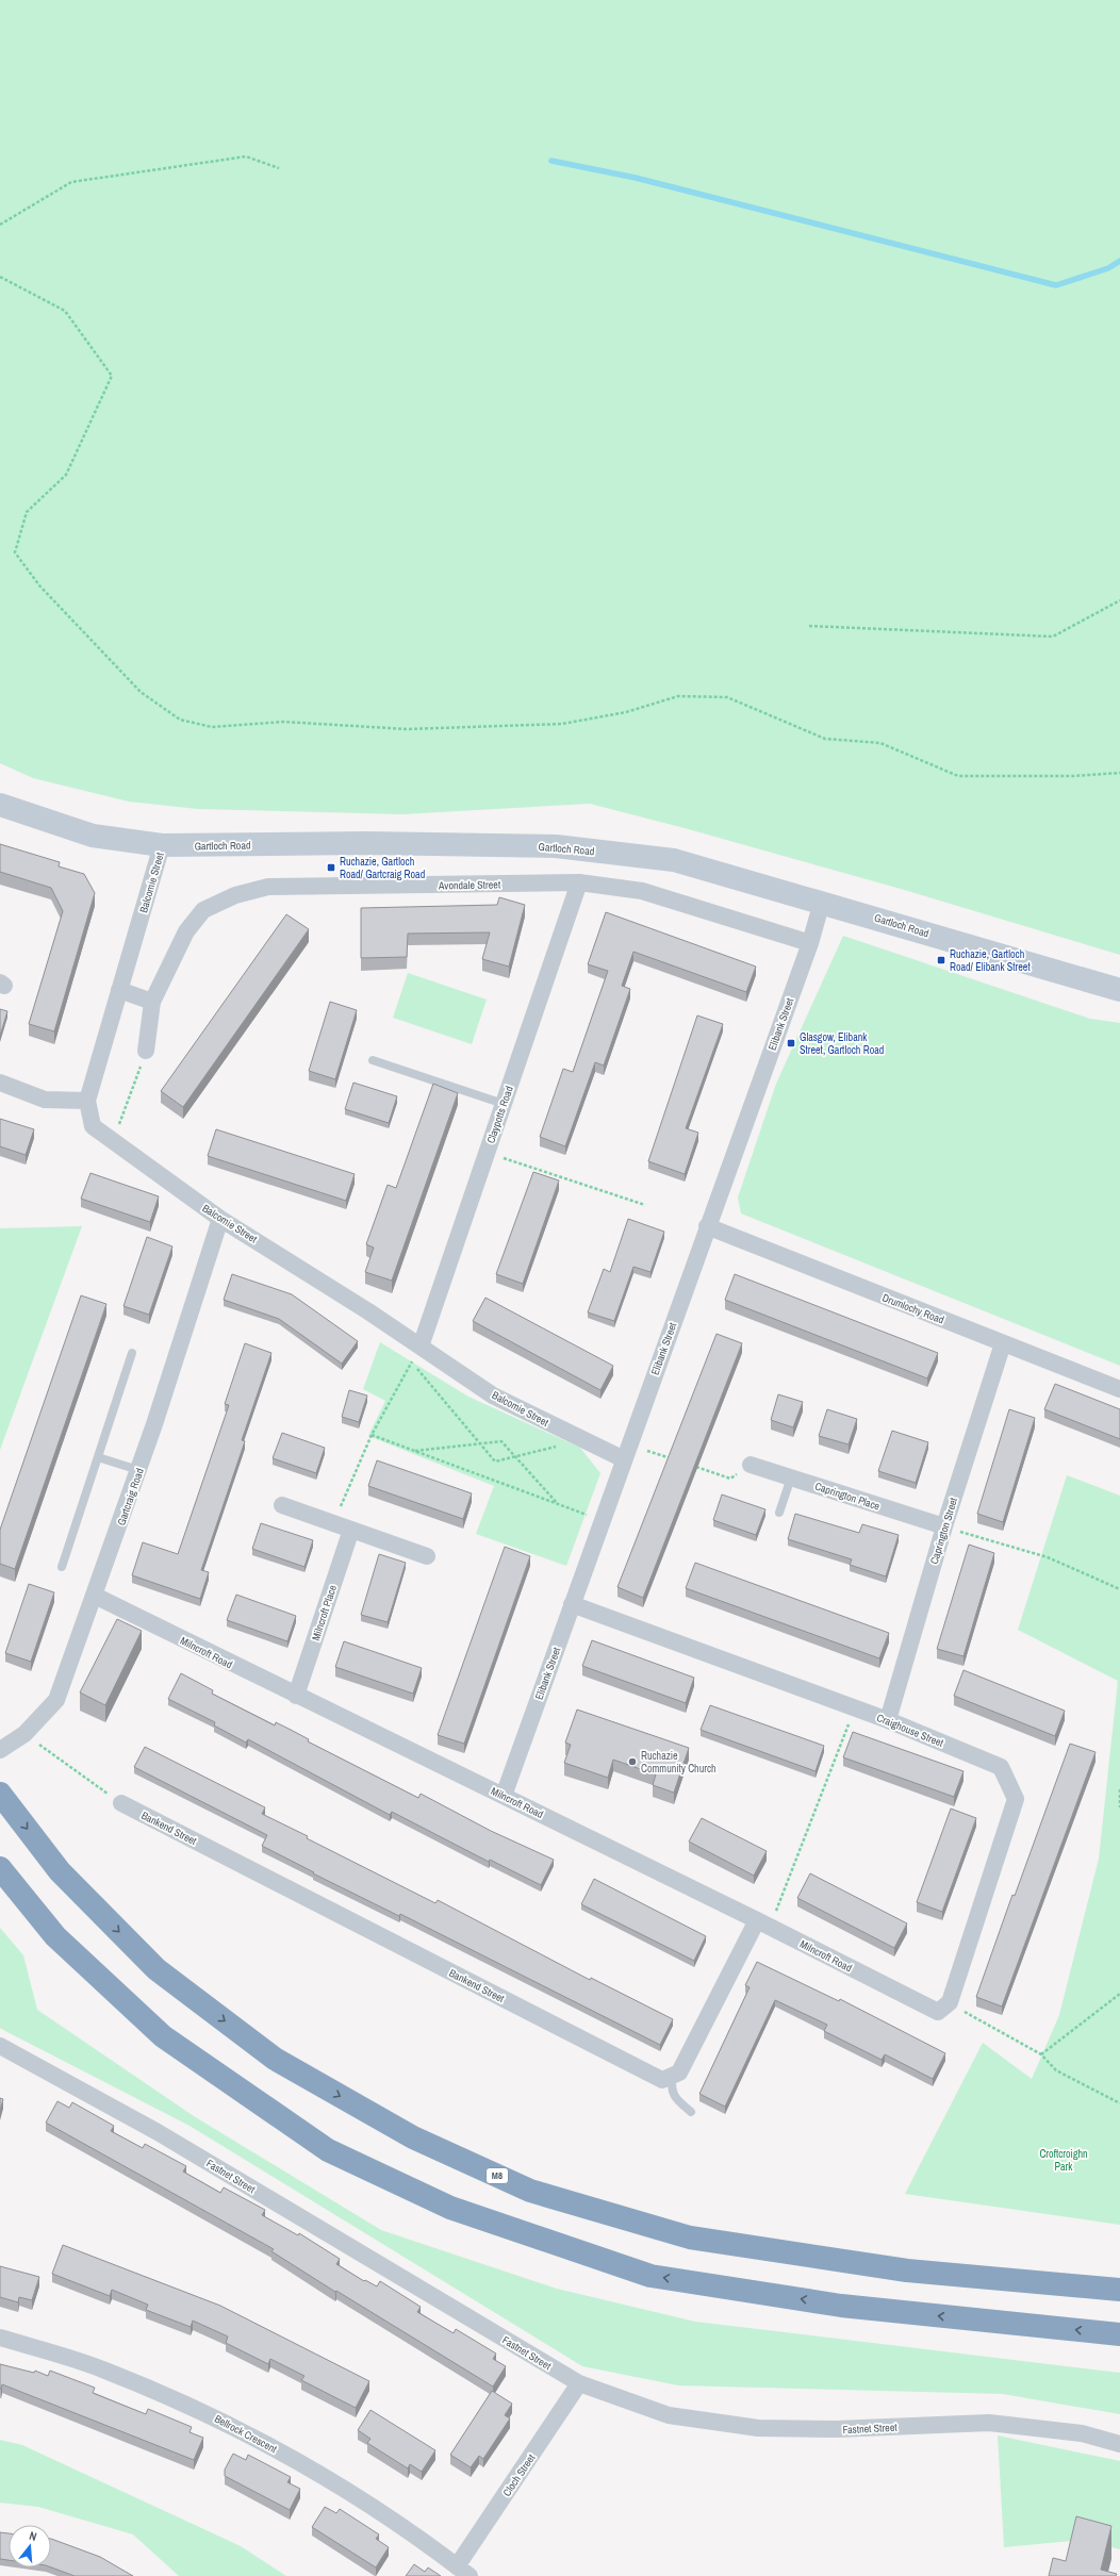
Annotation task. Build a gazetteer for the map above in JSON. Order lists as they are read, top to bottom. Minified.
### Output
{"streets":{"highway":["M8"],"main road":["Gartloch Road"],"street":["Balcomie Street","Avondale Street","Elibank Street","Claypotts Road","Drumlochy Road","Caprington Place","Gartcraig Road","Caprington Street","Milncroft Place","Milncroft Road","Craighouse Street","Bankend Street","Fastnet Street","Bellrock Crescent","Cloch Street"]},"crossings":[["Gartloch Road","Balcomie Street"],["Gartloch Road","Elibank Street"],["Balcomie Street","Elibank Street"],["Balcomie Street","Claypotts Road"],["Balcomie Street","Gartcraig Road"],["Avondale Street","Elibank Street"],["Avondale Street","Claypotts Road"],["Elibank Street","Drumlochy Road"],["Elibank Street","Milncroft Road"],["Elibank Street","Craighouse Street"],["Drumlochy Road","Caprington Street"],["Caprington Place","Caprington Street"],["Gartcraig Road","Milncroft Road"],["Caprington Street","Craighouse Street"],["Milncroft Place","Milncroft Road"],["Milncroft Road","Craighouse Street"],["Fastnet Street","Cloch Street"],["Bellrock Crescent","Cloch Street"]],"parks":["Croftcroighn Park"],"places":{"transit":["Ruchazie, Gartloch Road/ Gartcraig Road","Ruchazie, Gartloch Road/ Elibank Street","Glasgow, Elibank Street, Gartloch Road"],"other":["Ruchazie Community Church"]},"north":"top"}
